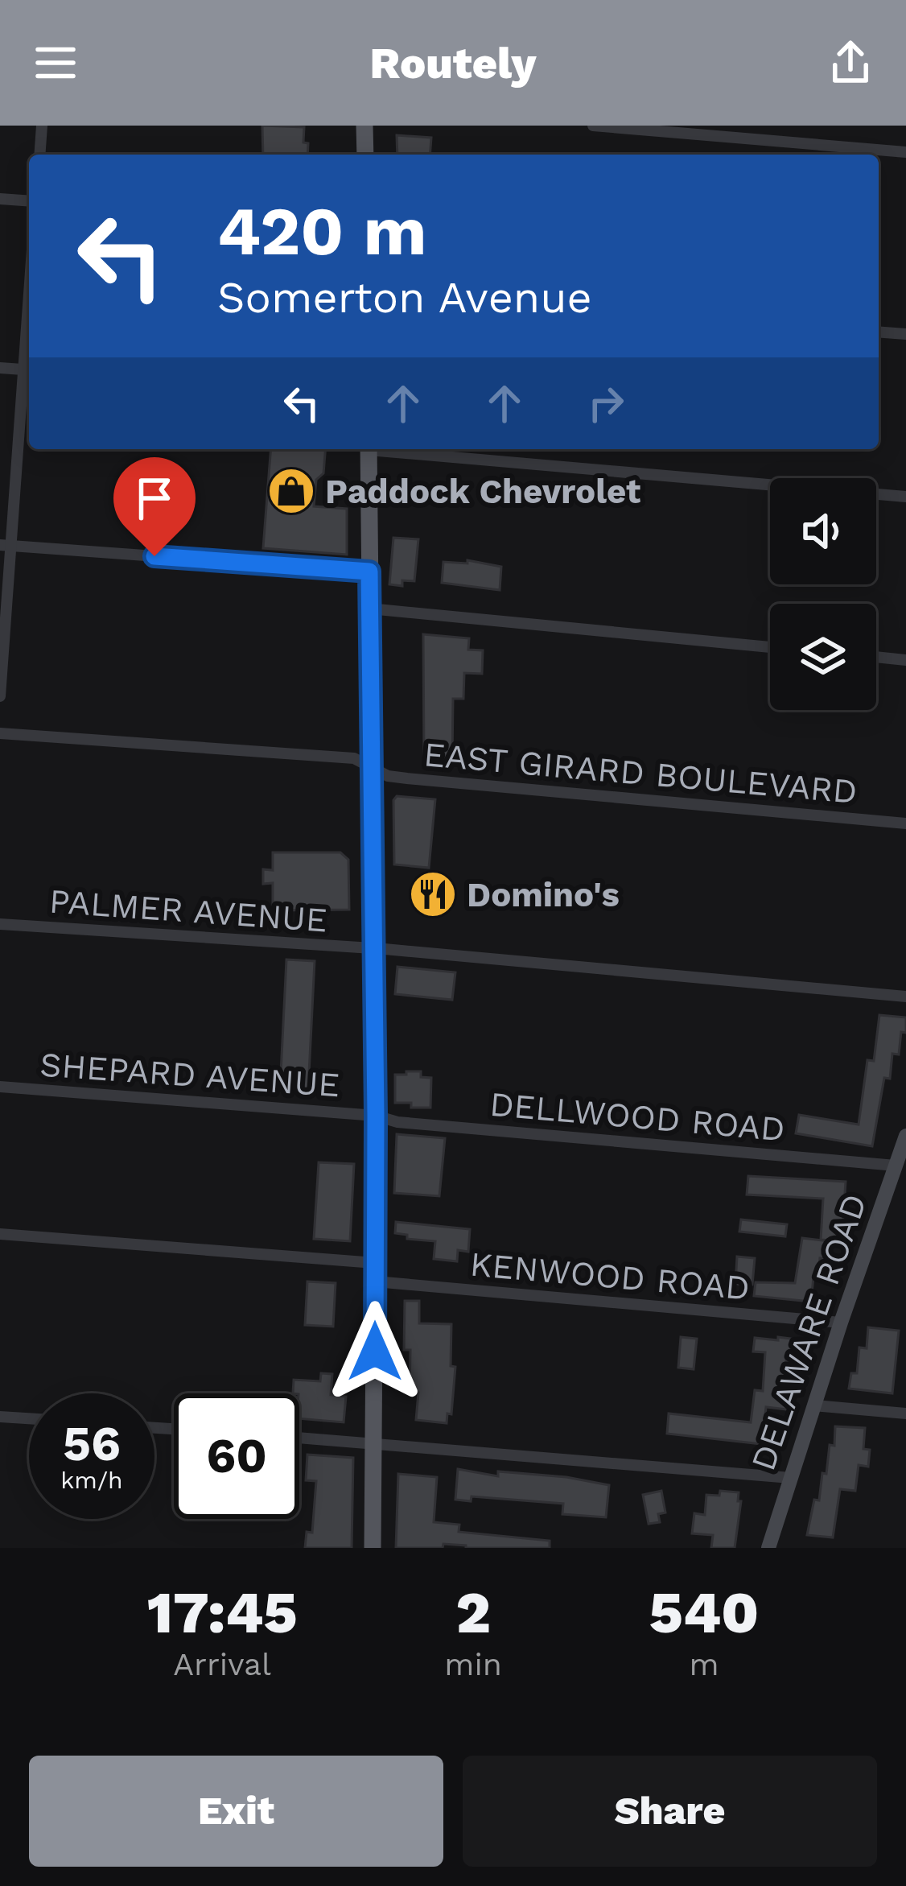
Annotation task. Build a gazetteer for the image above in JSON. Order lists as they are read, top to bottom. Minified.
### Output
{"streets":{"street":["EAST GIRARD BOULEVARD","PALMER AVENUE","SHEPARD AVENUE","DELLWOOD ROAD","KENWOOD ROAD","DELAWARE ROAD"]},"crossings":[["SHEPARD AVENUE","DELLWOOD ROAD"],["DELLWOOD ROAD","DELAWARE ROAD"],["KENWOOD ROAD","DELAWARE ROAD"]],"places":{"shop":["Paddock Chevrolet"],"restaurant":["Domino's"]},"page":{"header":"Routely","turn":["420 m","Somerton Avenue"],"speed":"56 km/h","limit":"60","eta":["17:45","Arrival","2","min","540","m"],"buttons":["Exit","Share"]}}
